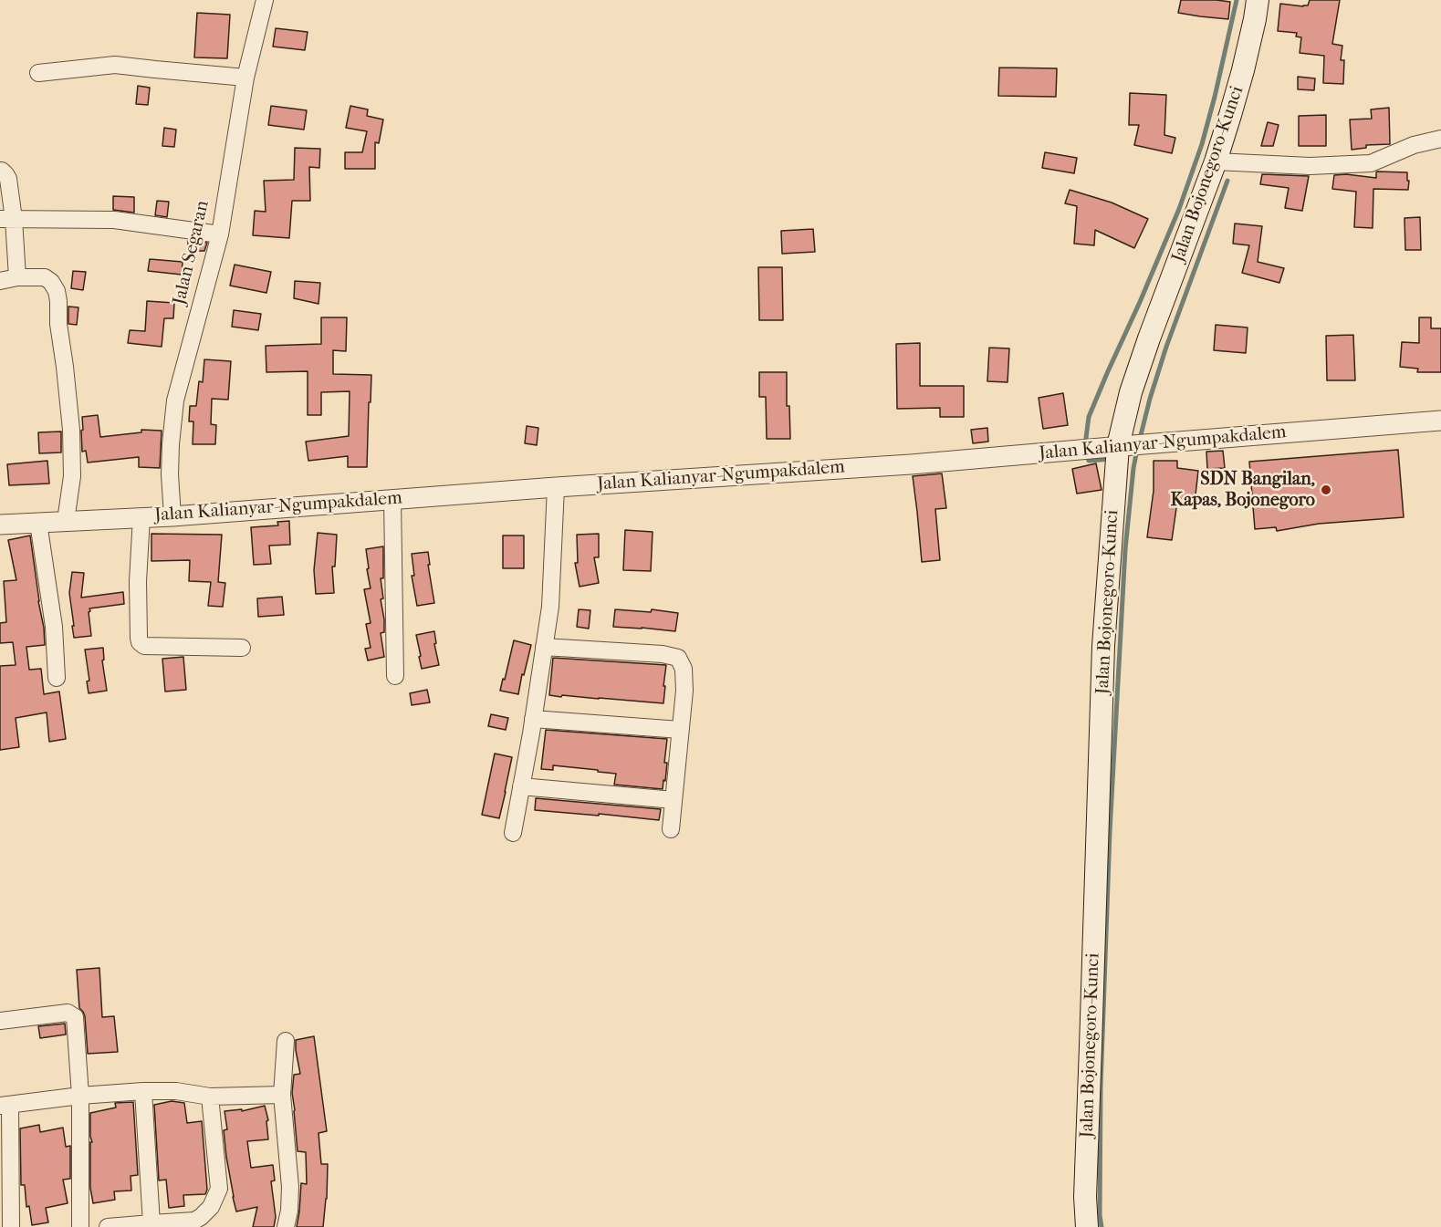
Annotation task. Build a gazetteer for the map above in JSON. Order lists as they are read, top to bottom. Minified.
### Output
{"streets":{"main road":["Jalan Bojonegoro-Kunci"],"street":["Jalan Segaran","Jalan Kalianyar-Ngumpakdalem"]},"crossings":[["Jalan Bojonegoro-Kunci","Jalan Kalianyar-Ngumpakdalem"],["Jalan Segaran","Jalan Kalianyar-Ngumpakdalem"]],"places":["SDN Bangilan, Kapas, Bojonegoro"]}
